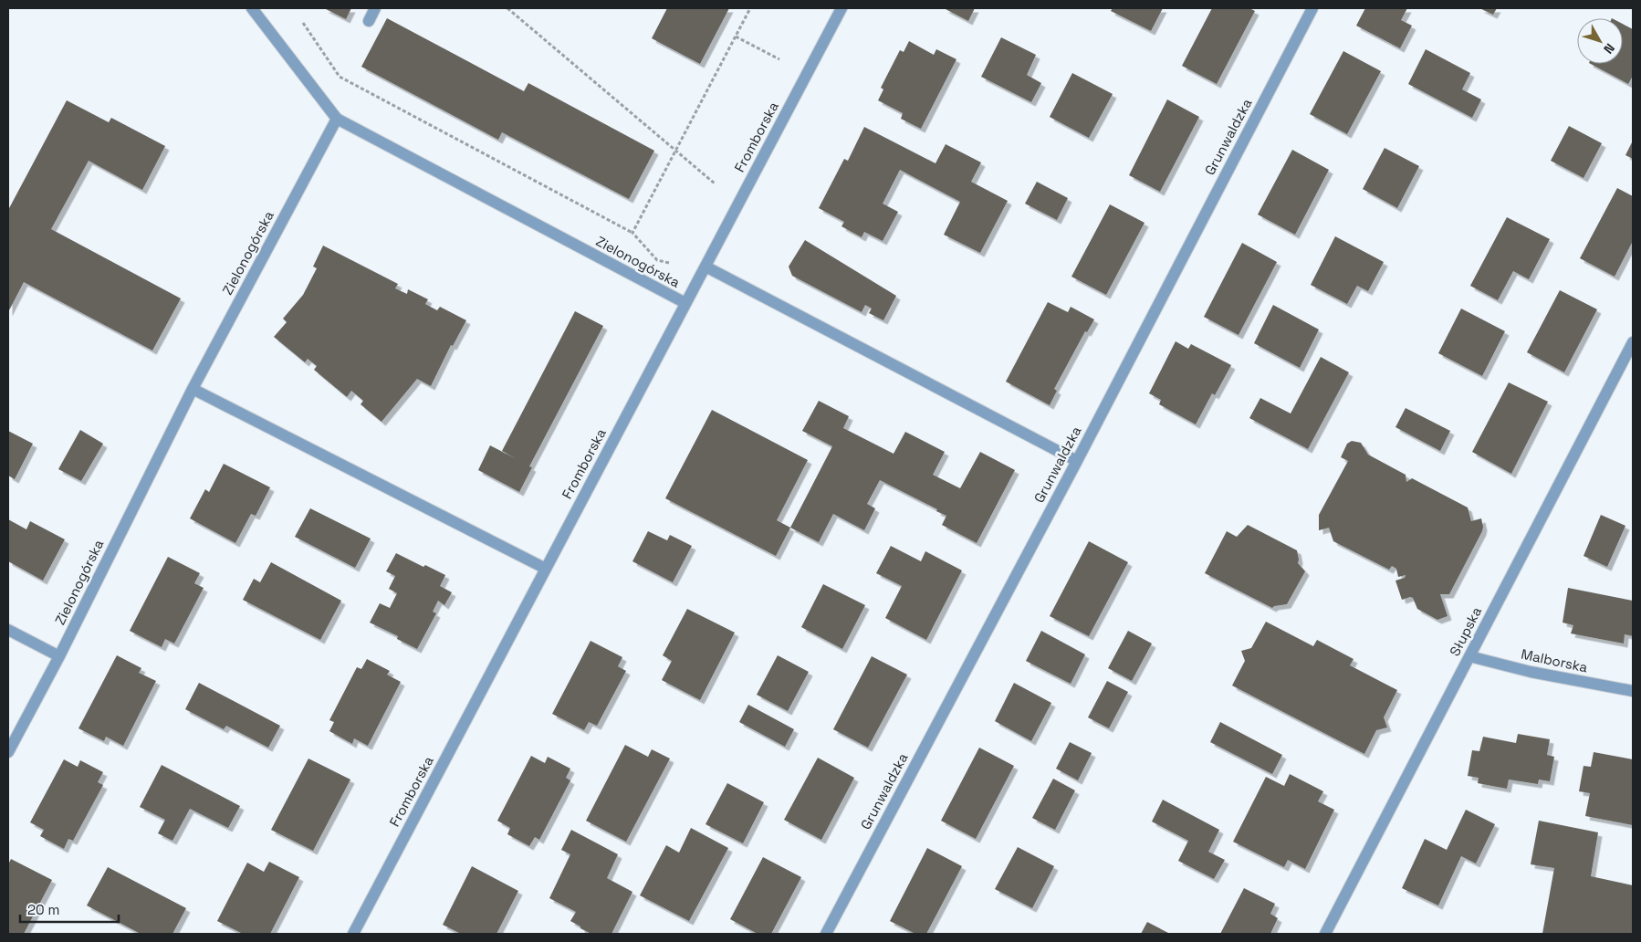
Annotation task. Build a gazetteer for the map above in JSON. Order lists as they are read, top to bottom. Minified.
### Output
{"streets":{"street":["Fromborska","Grunwaldzka","Zielonogórska","Słupska","Malborska"]},"crossings":[["Fromborska","Zielonogórska"],["Słupska","Malborska"]],"scale_bar":"20 m","north":"bottom right"}
